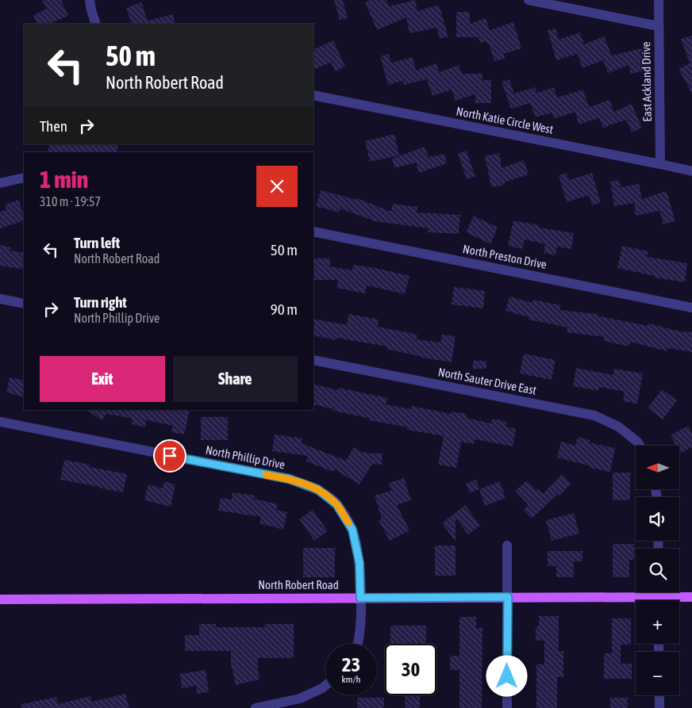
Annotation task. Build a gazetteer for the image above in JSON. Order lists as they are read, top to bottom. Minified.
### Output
{"streets":{"main road":["North Robert Road"],"street":["East Ackland Drive","North Katie Circle West","North Preston Drive","North Sauter Drive East","North Phillip Drive"]},"crossings":[["East Ackland Drive","North Katie Circle West"],["North Phillip Drive","North Robert Road"]],"north":"left","page":{"turn":["50 m","North Robert Road"],"then":"Then","heading":["1 min","310 m · 19:57"],"list":[{"name":"Turn left","note":"North Robert Road","value":"50 m"},{"name":"Turn right","note":"North Phillip Drive","value":"90 m"}],"buttons":["Exit","Share"],"map_buttons":["+","−"],"speed":"23 km/h","limit":"30"}}
